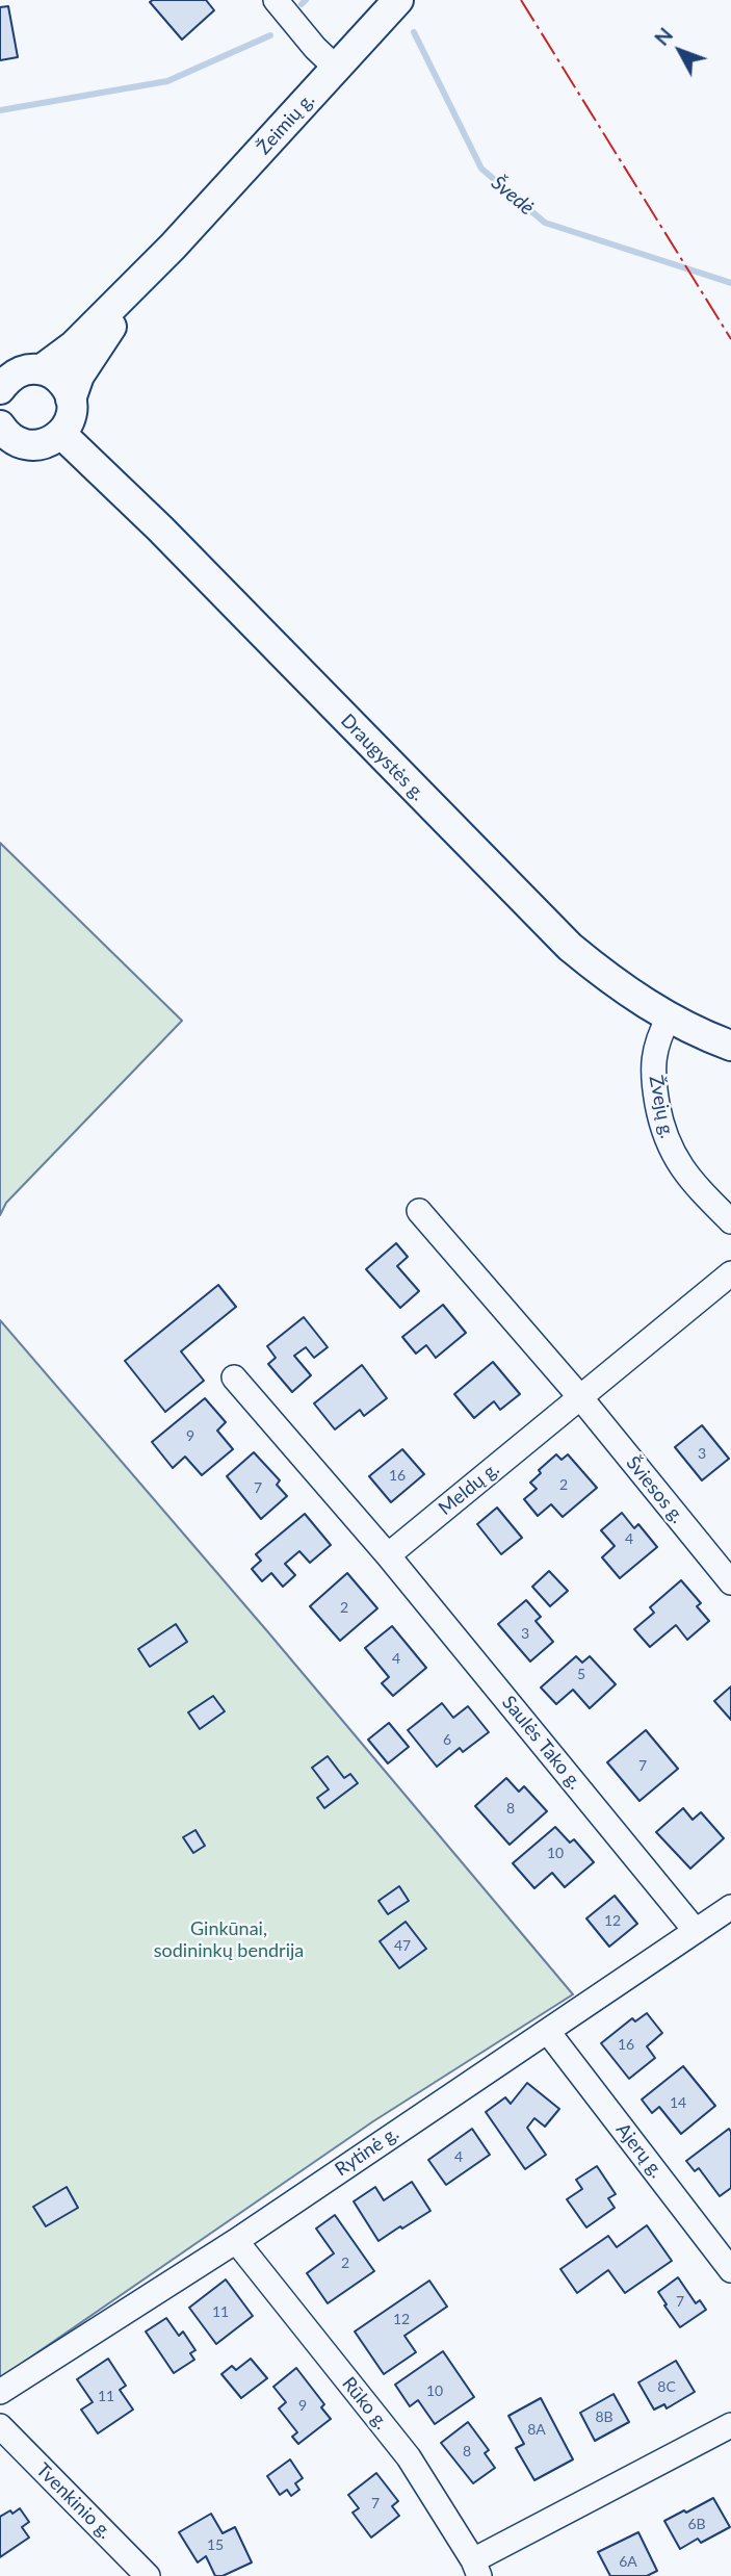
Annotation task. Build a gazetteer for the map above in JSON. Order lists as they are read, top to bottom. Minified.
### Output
{"streets":{"main road":["Žeimių g.","Draugystės g."],"street":["Žvejų g.","Meldų g.","Šviesos g.","Saulės Tako g.","Ajerų g.","Rytinė g.","Rūko g.","Tvenkinio g."]},"crossings":[["Žeimių g.","Draugystės g."],["Draugystės g.","Žvejų g."],["Meldų g.","Šviesos g."],["Meldų g.","Saulės Tako g."],["Saulės Tako g.","Rytinė g."],["Ajerų g.","Rytinė g."],["Rytinė g.","Rūko g."]],"water":["Švedė"],"parks":["Ginkūnai, sodininkų bendrija"],"house_numbers":["9","3","16","2","7","4","2","3","4","5","6","7","8","10","12","47","16","14","4","2","7","11","12","8C","10","11","9","8B","8A","8","7","6B","15","6A"],"north":"top left"}
